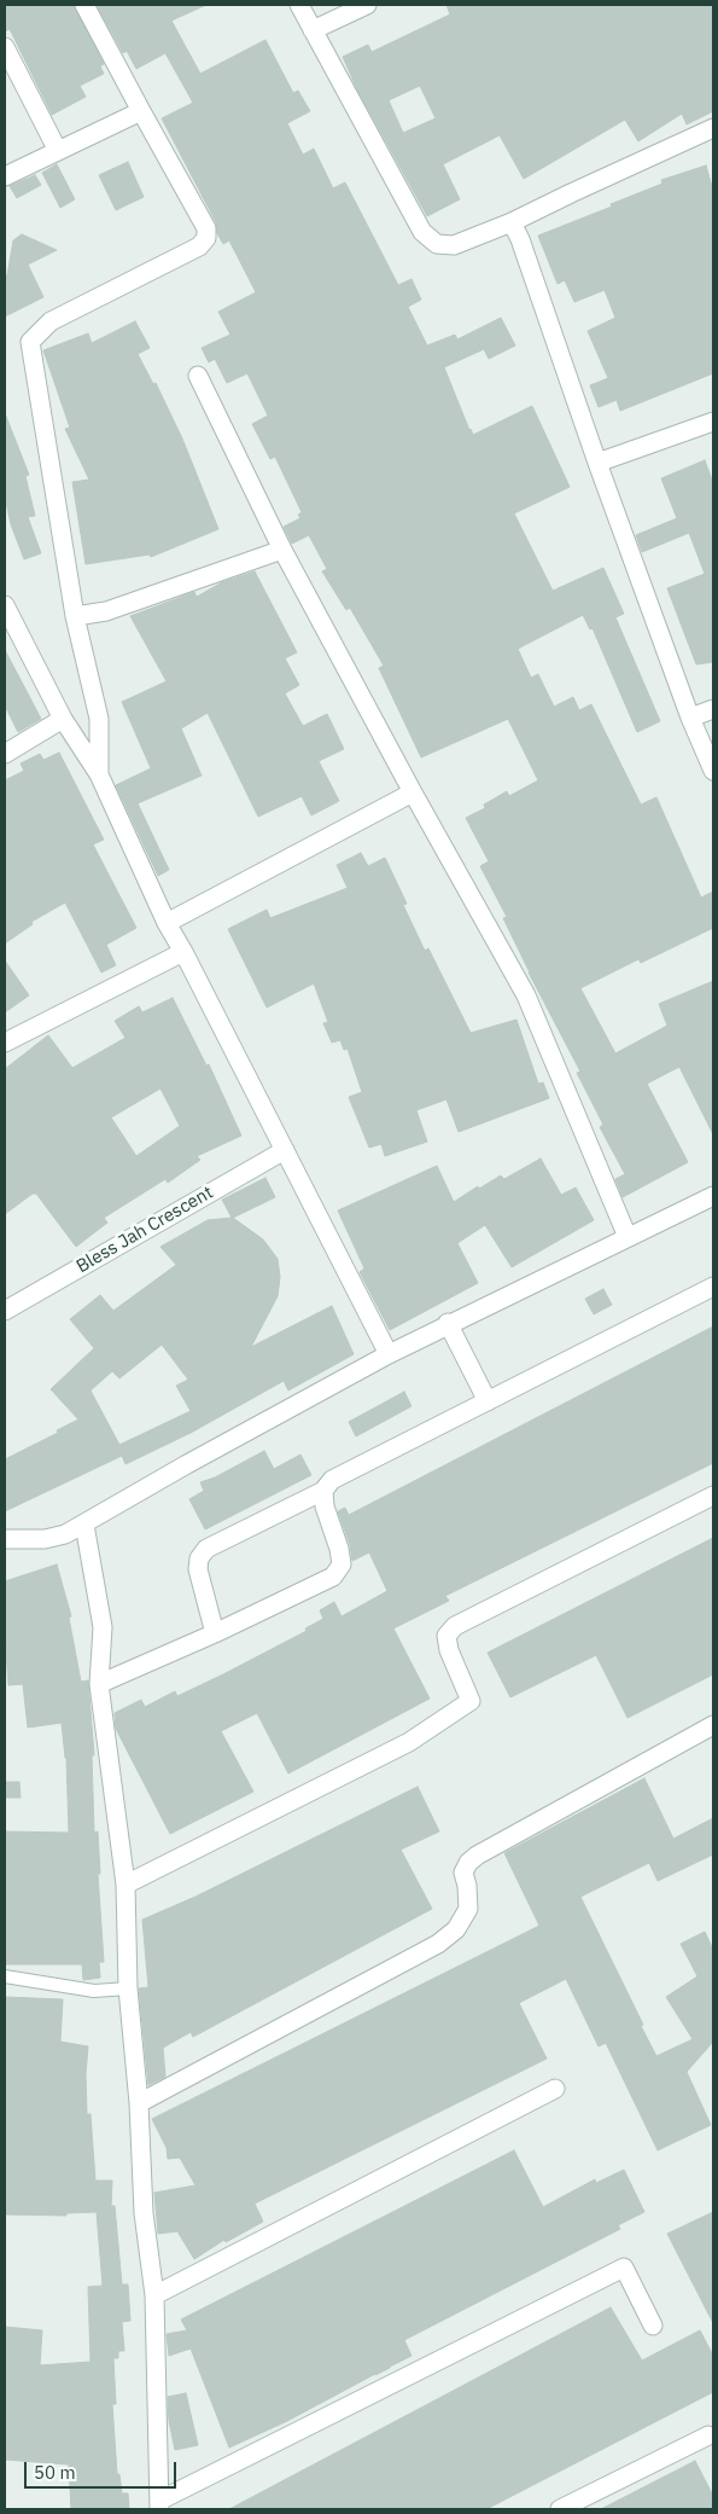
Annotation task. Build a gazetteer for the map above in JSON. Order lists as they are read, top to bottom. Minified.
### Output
{"streets":{"street":["Bless Jah Crescent"]},"scale_bar":"50 m"}
